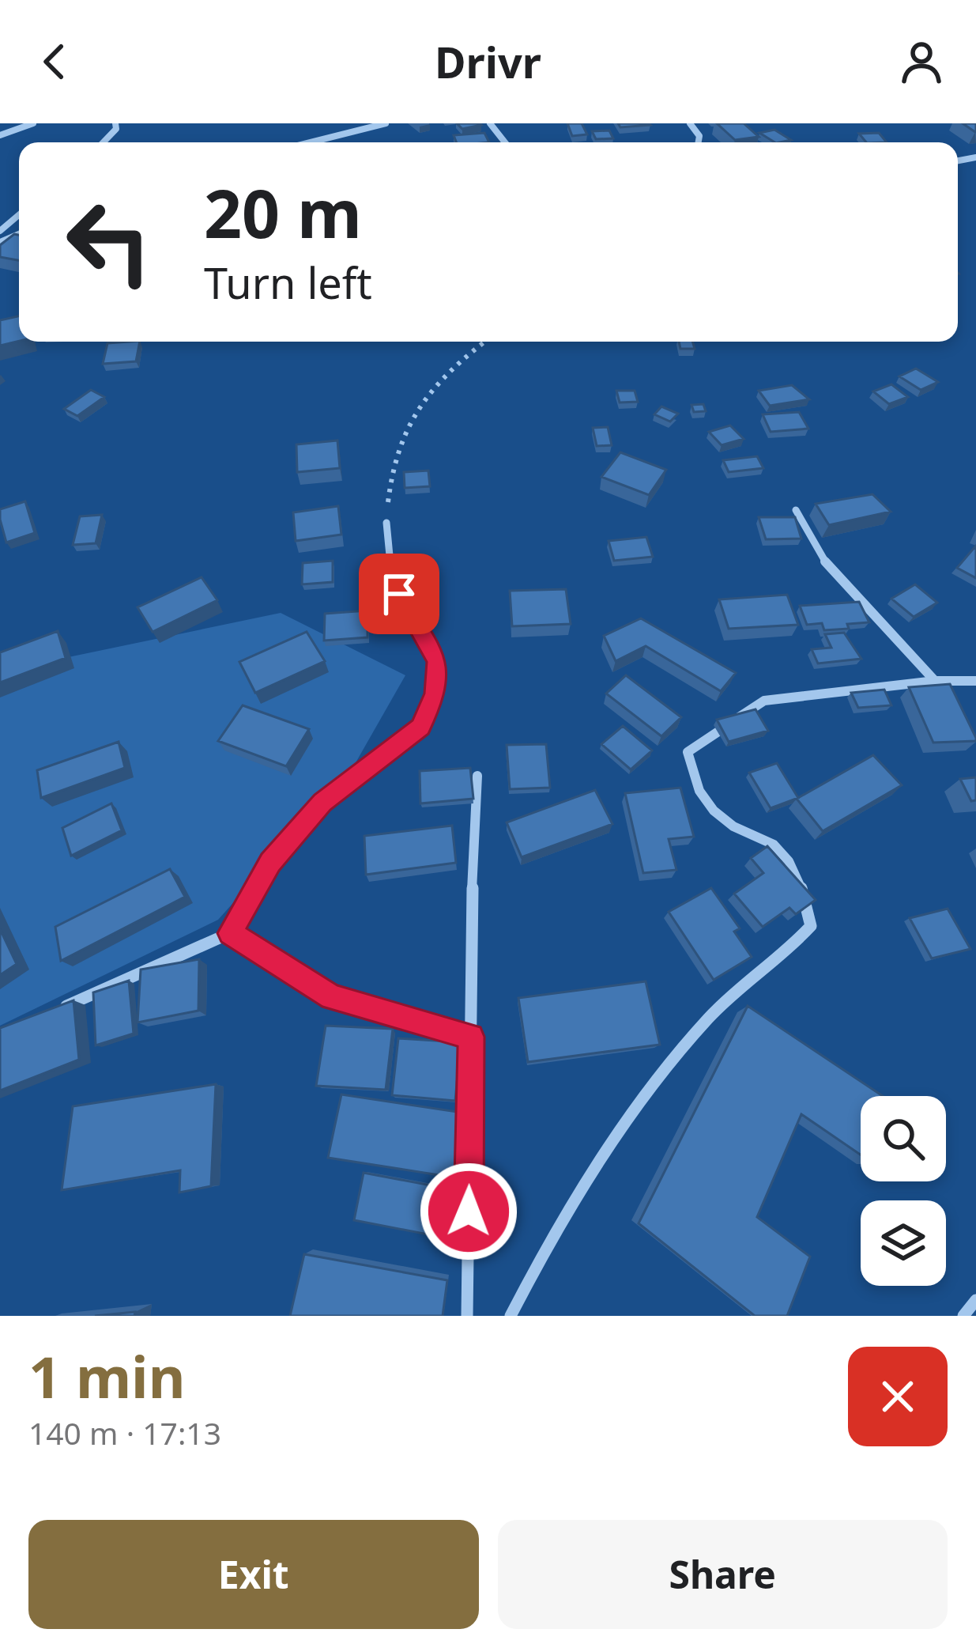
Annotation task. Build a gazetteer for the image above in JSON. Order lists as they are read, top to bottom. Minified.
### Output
{"page":{"header":"Drivr","turn":["20 m","Turn left"],"heading":["1 min","140 m · 17:13"],"buttons":["Exit","Share"]}}
